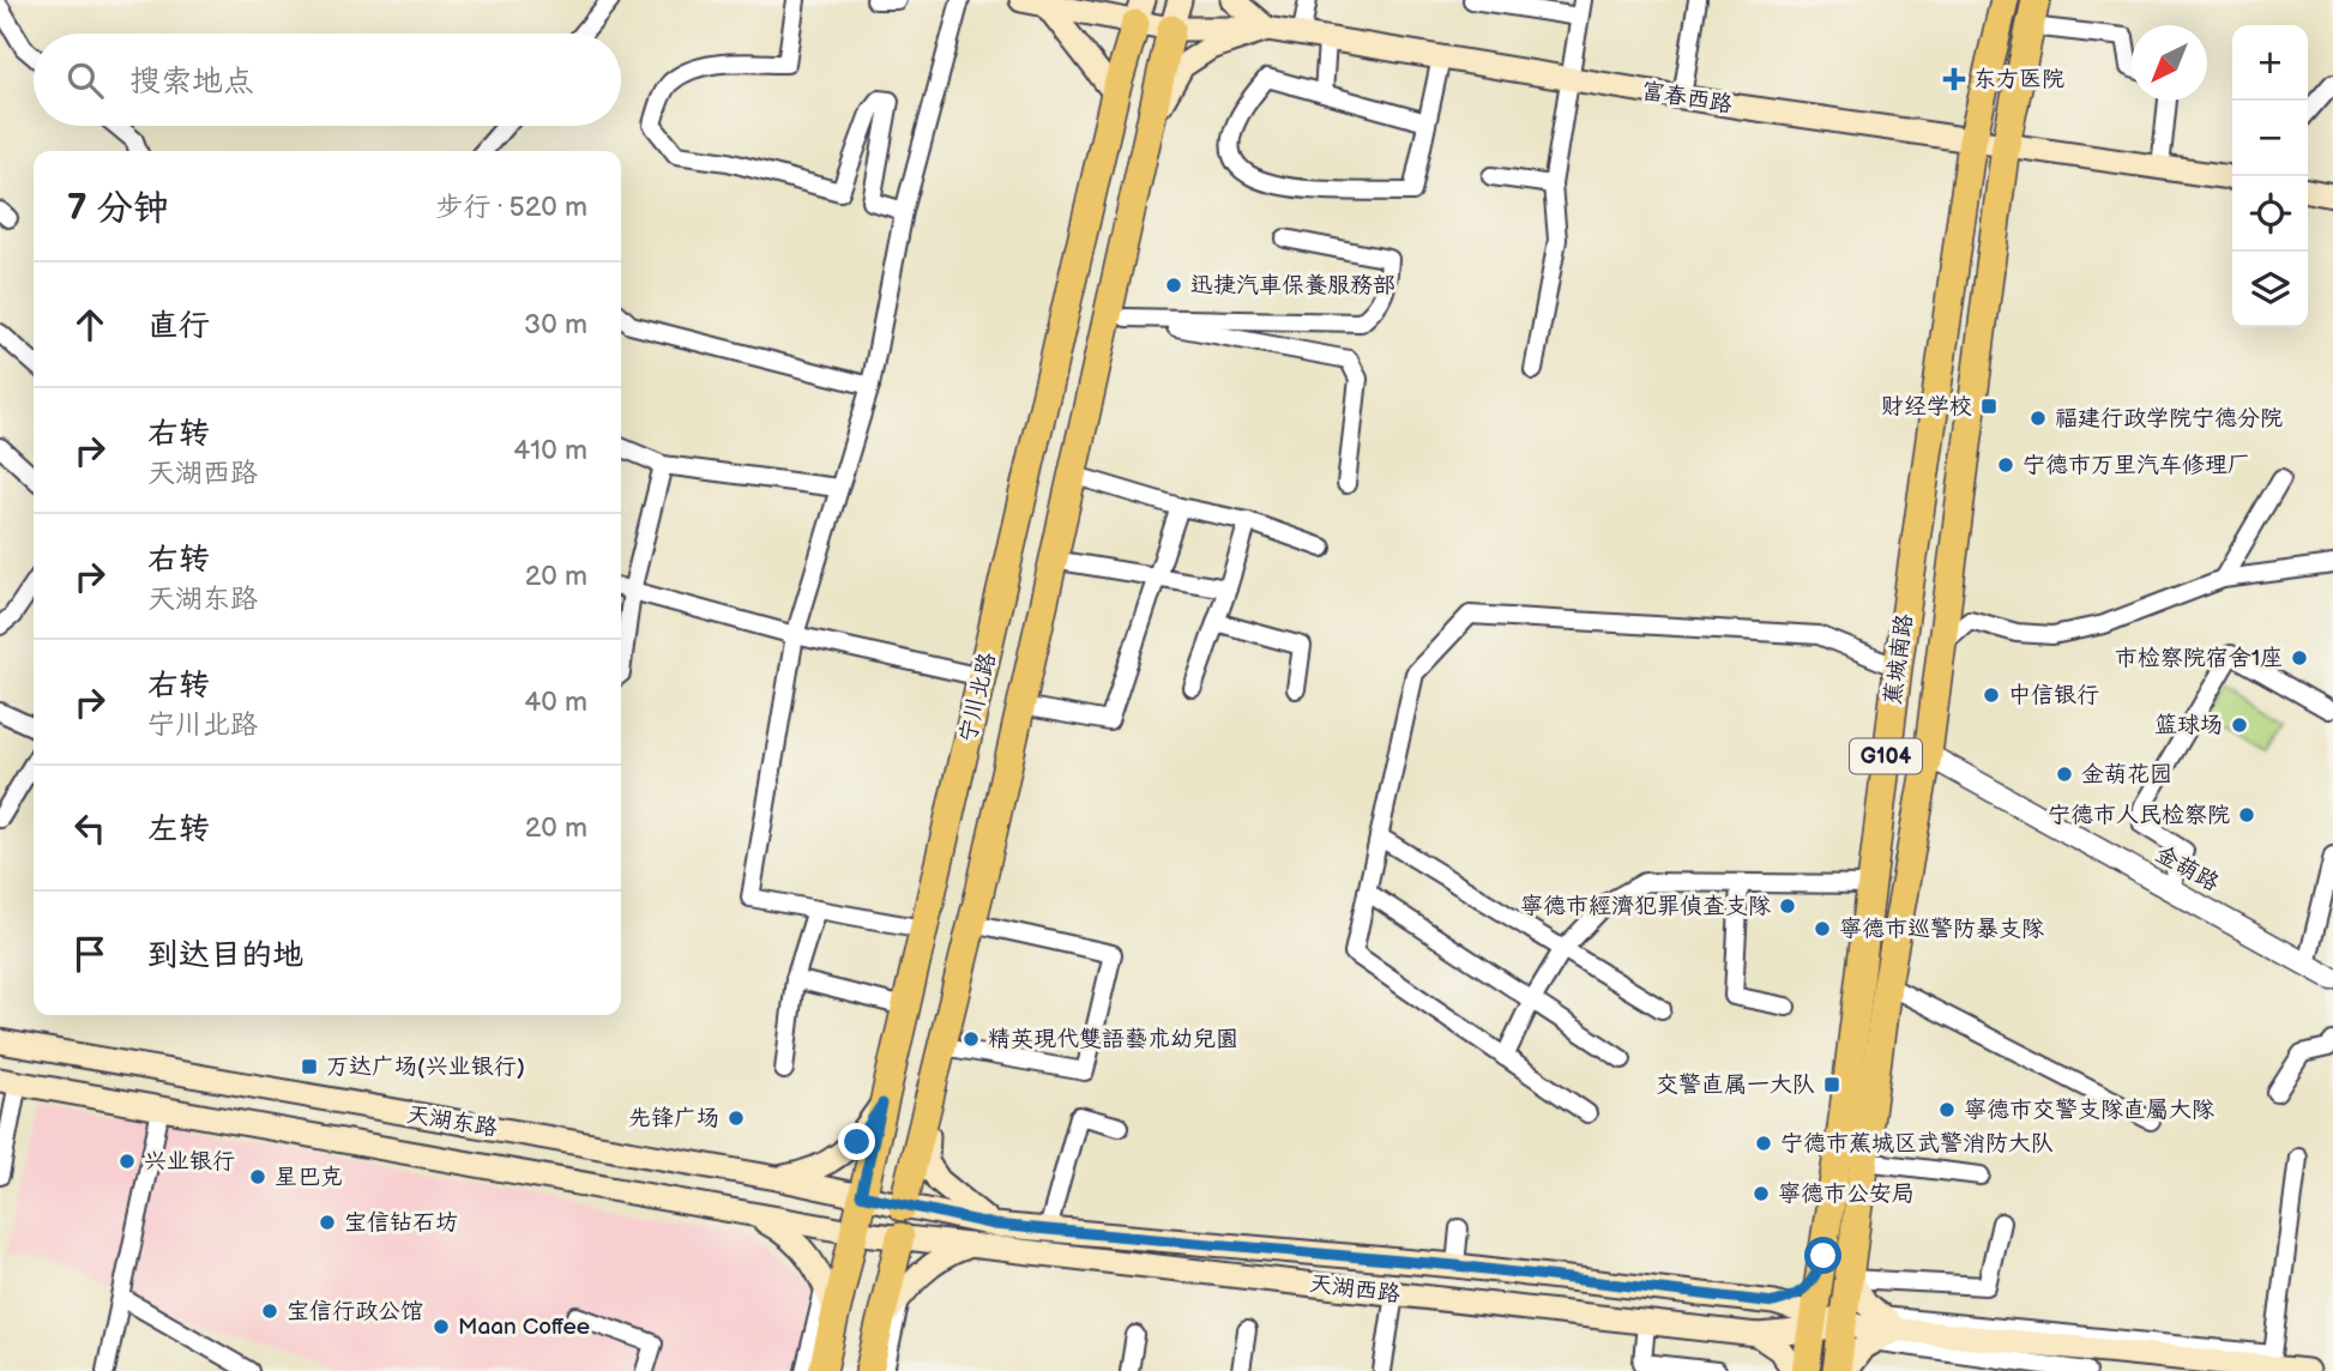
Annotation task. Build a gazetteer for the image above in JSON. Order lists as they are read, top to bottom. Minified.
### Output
{"streets":{"main road":["富春西路","蕉城南路","宁川北路","G104","天湖东路","天湖西路"],"street":["金葫路"]},"crossings":[["富春西路","蕉城南路"],["富春西路","宁川北路"],["蕉城南路","金葫路"],["蕉城南路","天湖西路"],["宁川北路","天湖东路"],["宁川北路","天湖西路"],["天湖东路","天湖西路"]],"places":{"health":["东方医院"],"other":["迅捷汽車保養服務部","福建行政学院宁德分院","宁德市万里汽车修理厂","市检察院宿舍1座","中信银行","篮球场","金葫花园","宁德市人民检察院","寧德市經濟犯罪偵查支隊","寧德市巡警防暴支隊","精英現代雙語藝朮幼兒園","寧德市交警支隊直屬大隊","先锋广场","宁德市蕉城区武警消防大队","兴业银行","星巴克","寧德市公安局","宝信钻石坊","宝信行政公馆","Maan Coffee"],"transit":["财经学校","万达广场(兴业银行)","交警直属一大队"]},"north":"bottom left","page":{"map_buttons":["+","−"],"search":"搜索地点","heading":["7 分钟","步行 · 520 m"],"list":[["直行","30 m"],["右转","天湖西路","410 m"],["右转","天湖东路","20 m"],["右转","宁川北路","40 m"],["左转","20 m"],"到达目的地"]}}
